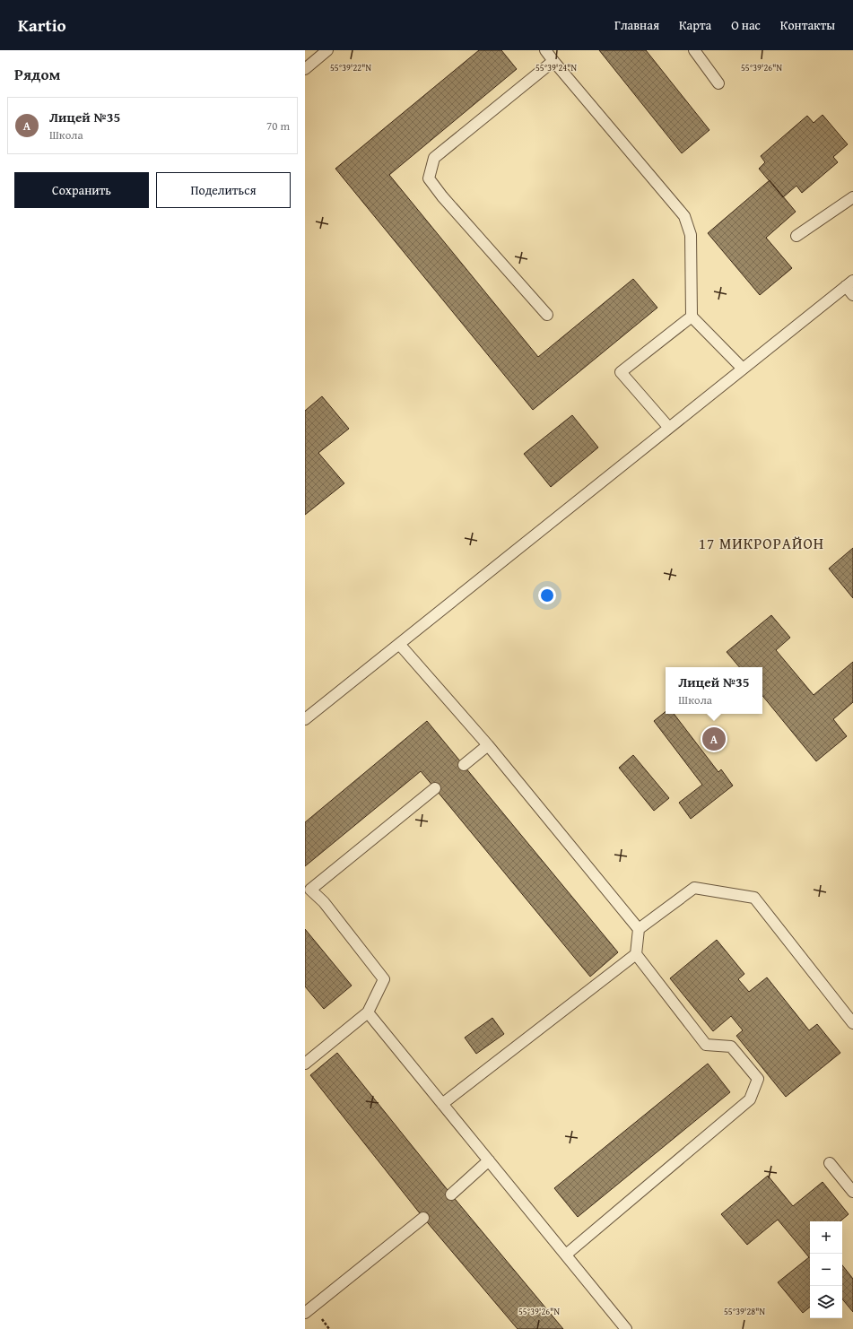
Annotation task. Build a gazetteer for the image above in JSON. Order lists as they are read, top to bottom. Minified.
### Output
{"districts":["17 МИКРОРАЙОН"],"page":{"header":"Kartio","nav":["Главная","Карта","О нас","Контакты"],"heading":"Рядом","list":[{"mark":"A","name":"Лицей №35","note":"Школа","value":"70 m"}],"buttons":["Сохранить","Поделиться"],"popup":["Лицей №35","Школа"],"pins":"A","map_buttons":["+","−"]},"coordinates":["55°39'22\"N","55°39'24\"N","55°39'26\"N","55°39'28\"N"]}
